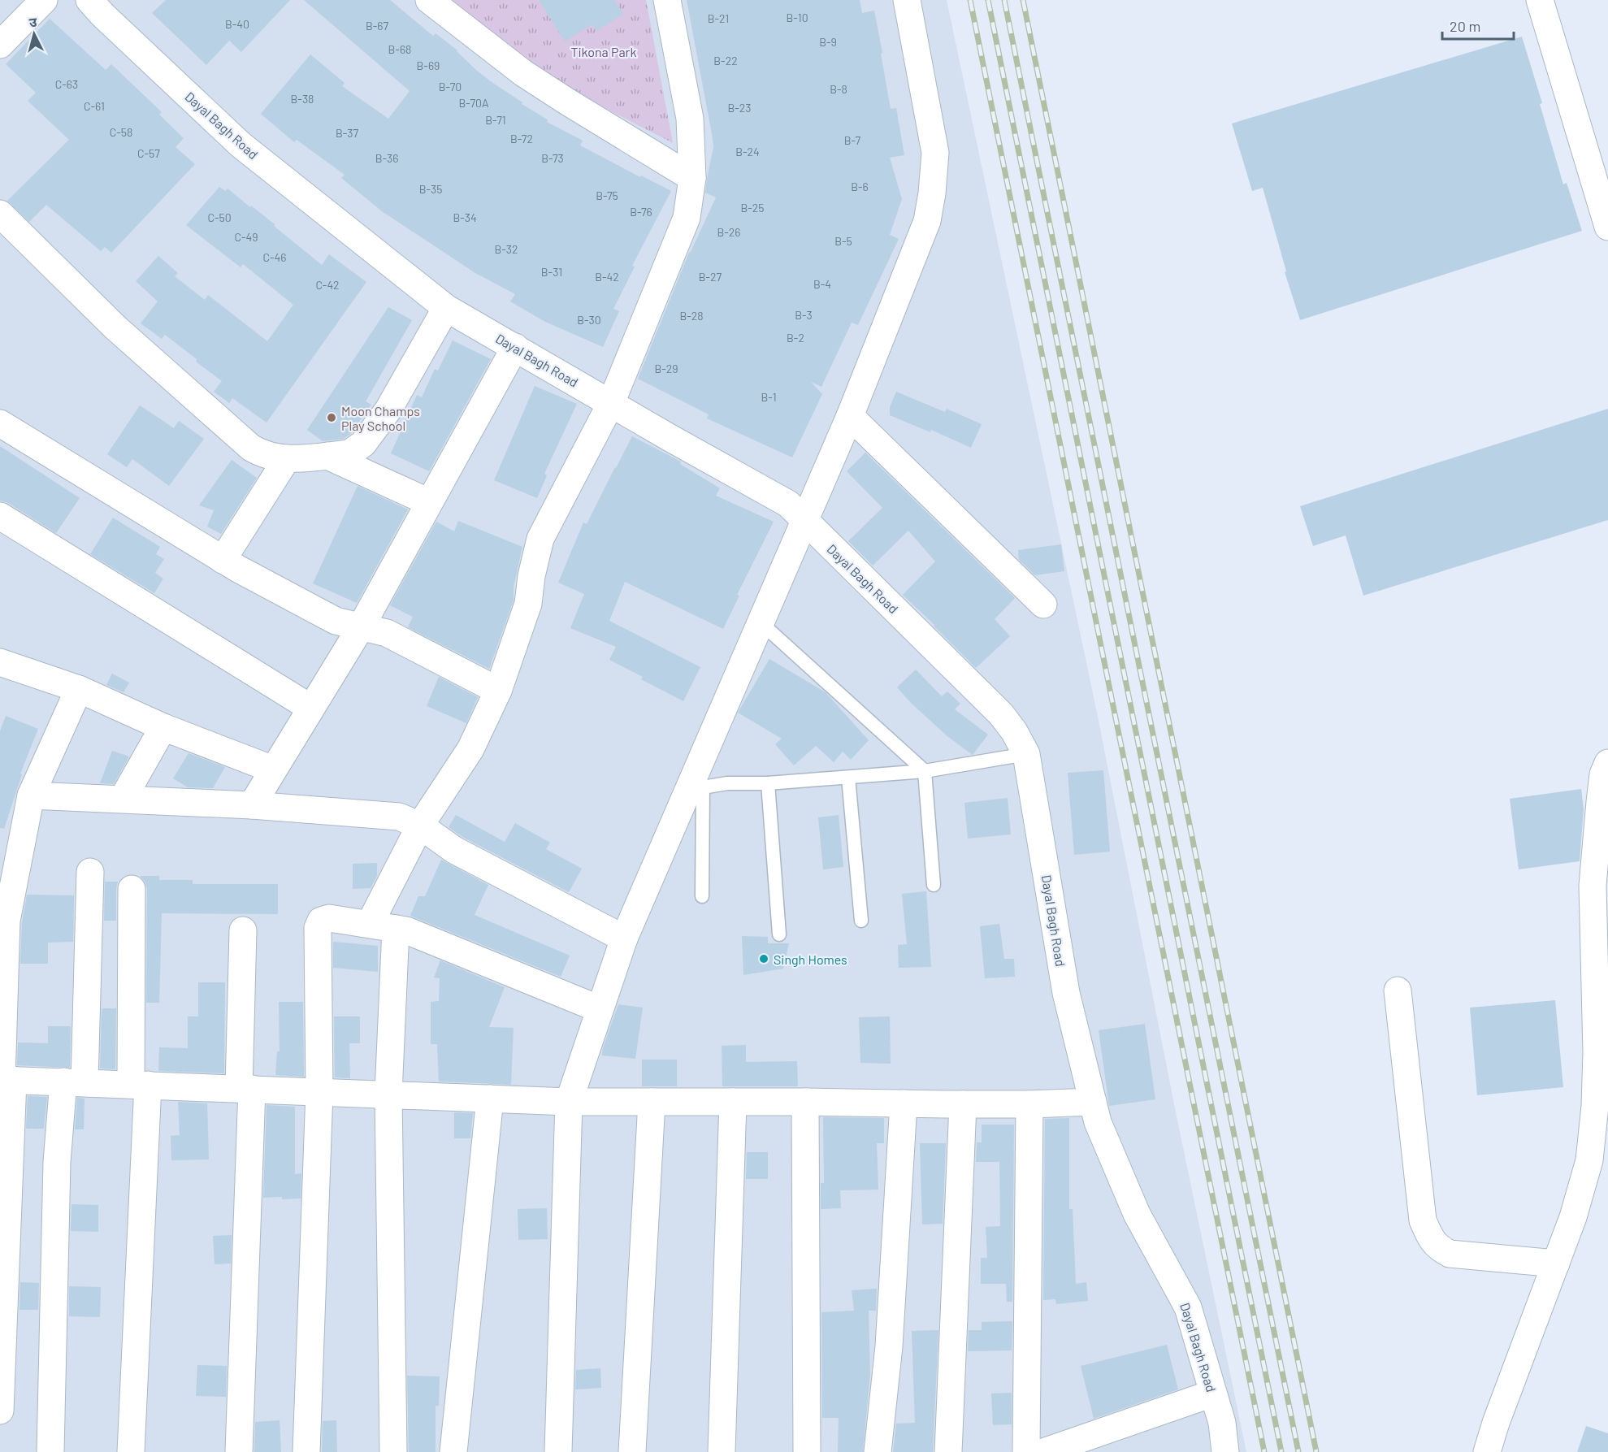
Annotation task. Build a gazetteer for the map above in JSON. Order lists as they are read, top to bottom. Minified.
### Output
{"streets":{"street":["Dayal Bagh Road"]},"parks":["Tikona Park"],"places":["Moon Champs Play School","Singh Homes"],"house_numbers":["B-10","B-21","B-40","B-67","B-9","B-68","B-22","B-69","C-63","B-70","B-8","B-38","B-70A","C-61","B-23","B-71","C-58","B-37","B-72","B-7","B-24","C-57","B-36","B-73","B-6","B-35","B-75","B-25","B-76","C-50","B-34","B-26","C-49","B-5","B-32","C-46","B-31","B-42","B-27","B-4","C-42","B-3","B-28","B-30","B-2","B-29","B-1"],"scale_bar":"20 m","north":"top"}
